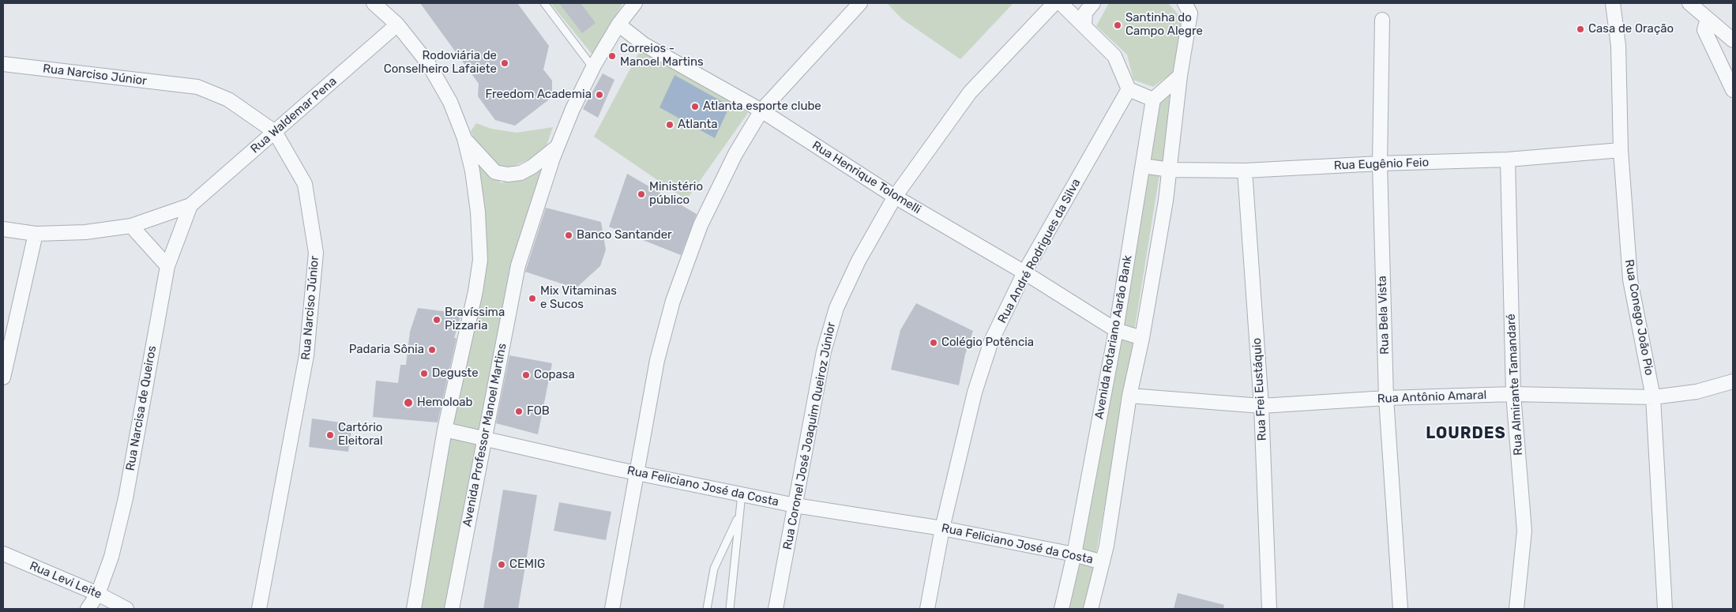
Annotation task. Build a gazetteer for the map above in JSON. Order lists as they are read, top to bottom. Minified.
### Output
{"streets":{"street":["Rua Narciso Júnior","Rua Waldemar Pena","Rua Eugênio Feio","Rua Henrique Tolomelli","Rua André Rodrigues da Silva","Rua Bela Vista","Rua Conego João Pio","Avenida Rotariano Aarão Bank","Rua Almirante Tamandaré","Rua Frei Eustáquio","Rua Antônio Amaral","Rua Narcisa de Queiros","Avenida Professor Manoel Martins","Rua Coronel José Joaquim Queiroz Júnior","Rua Feliciano José da Costa","Rua Levi Leite"]},"crossings":[["Rua Narciso Júnior","Rua Waldemar Pena"],["Rua Waldemar Pena","Rua Narcisa de Queiros"],["Rua Eugênio Feio","Rua Bela Vista"],["Rua Eugênio Feio","Rua Conego João Pio"],["Rua Eugênio Feio","Avenida Rotariano Aarão Bank"],["Rua Eugênio Feio","Rua Almirante Tamandaré"],["Rua Eugênio Feio","Rua Frei Eustáquio"],["Rua Henrique Tolomelli","Rua André Rodrigues da Silva"],["Rua Henrique Tolomelli","Avenida Rotariano Aarão Bank"],["Rua Henrique Tolomelli","Avenida Professor Manoel Martins"],["Rua Henrique Tolomelli","Rua Coronel José Joaquim Queiroz Júnior"],["Rua André Rodrigues da Silva","Rua Feliciano José da Costa"],["Rua Bela Vista","Rua Antônio Amaral"],["Rua Conego João Pio","Rua Antônio Amaral"],["Avenida Rotariano Aarão Bank","Rua Feliciano José da Costa"],["Rua Almirante Tamandaré","Rua Antônio Amaral"],["Rua Frei Eustáquio","Rua Antônio Amaral"],["Rua Narcisa de Queiros","Rua Levi Leite"],["Avenida Professor Manoel Martins","Rua Feliciano José da Costa"],["Rua Coronel José Joaquim Queiroz Júnior","Rua Feliciano José da Costa"]],"districts":["LOURDES"],"places":["Santinha do Campo Alegre","Casa de Oração","Correios - Manoel Martins","Rodoviária de Conselheiro Lafaiete","Freedom Academia","Atlanta esporte clube","Atlanta","Ministério público","Banco Santander","Mix Vitaminas e Sucos","Bravíssima Pizzaria","Colégio Potência","Padaria Sônia","Deguste","Copasa","Hemoloab","FOB","Cartório Eleitoral","CEMIG"]}
